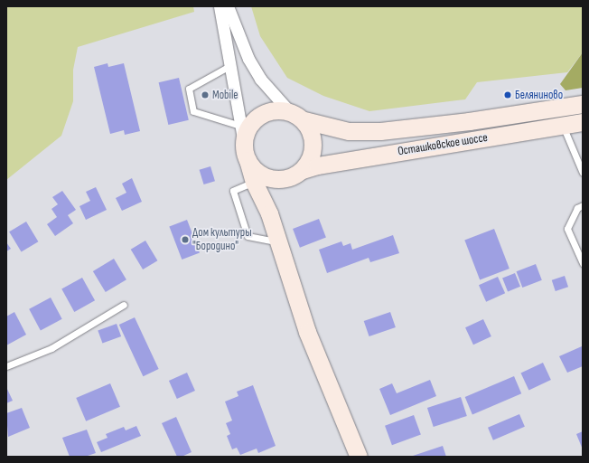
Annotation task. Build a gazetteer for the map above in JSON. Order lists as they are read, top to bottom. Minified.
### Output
{"streets":{"street":["Осташковское шоссе"]},"places":["Mobile","Беляниново","Дом культуры \"Бородино\""]}
